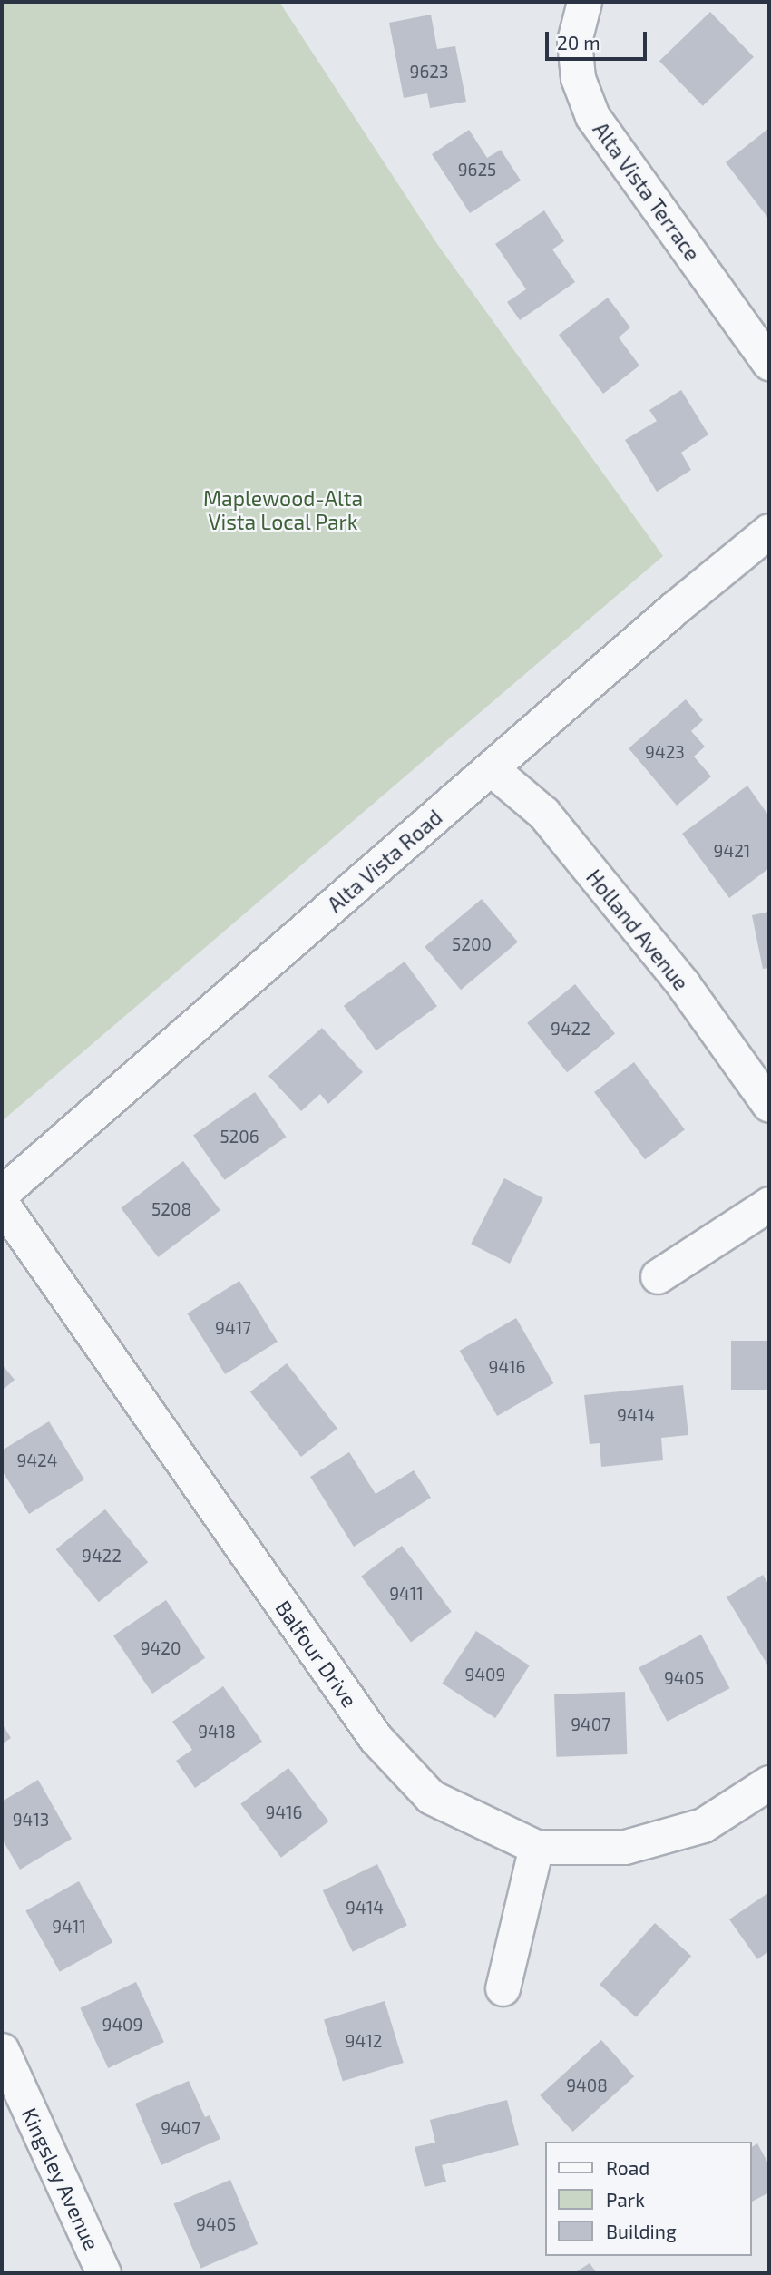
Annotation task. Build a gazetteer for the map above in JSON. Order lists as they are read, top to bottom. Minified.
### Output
{"streets":{"street":["Alta Vista Terrace","Alta Vista Road","Holland Avenue","Balfour Drive","Kingsley Avenue"]},"crossings":[["Alta Vista Road","Holland Avenue"]],"parks":["Maplewood-Alta Vista Local Park"],"house_numbers":["9623","9625","9423","9421","5200","9422","5206","5208","9417","9416","9414","9424","9422","9411","9420","9409","9405","9407","9418","9416","9413","9414","9411","9409","9412","9408","9407","9405"],"legend":["Road","Park","Building"],"scale_bar":"20 m"}
